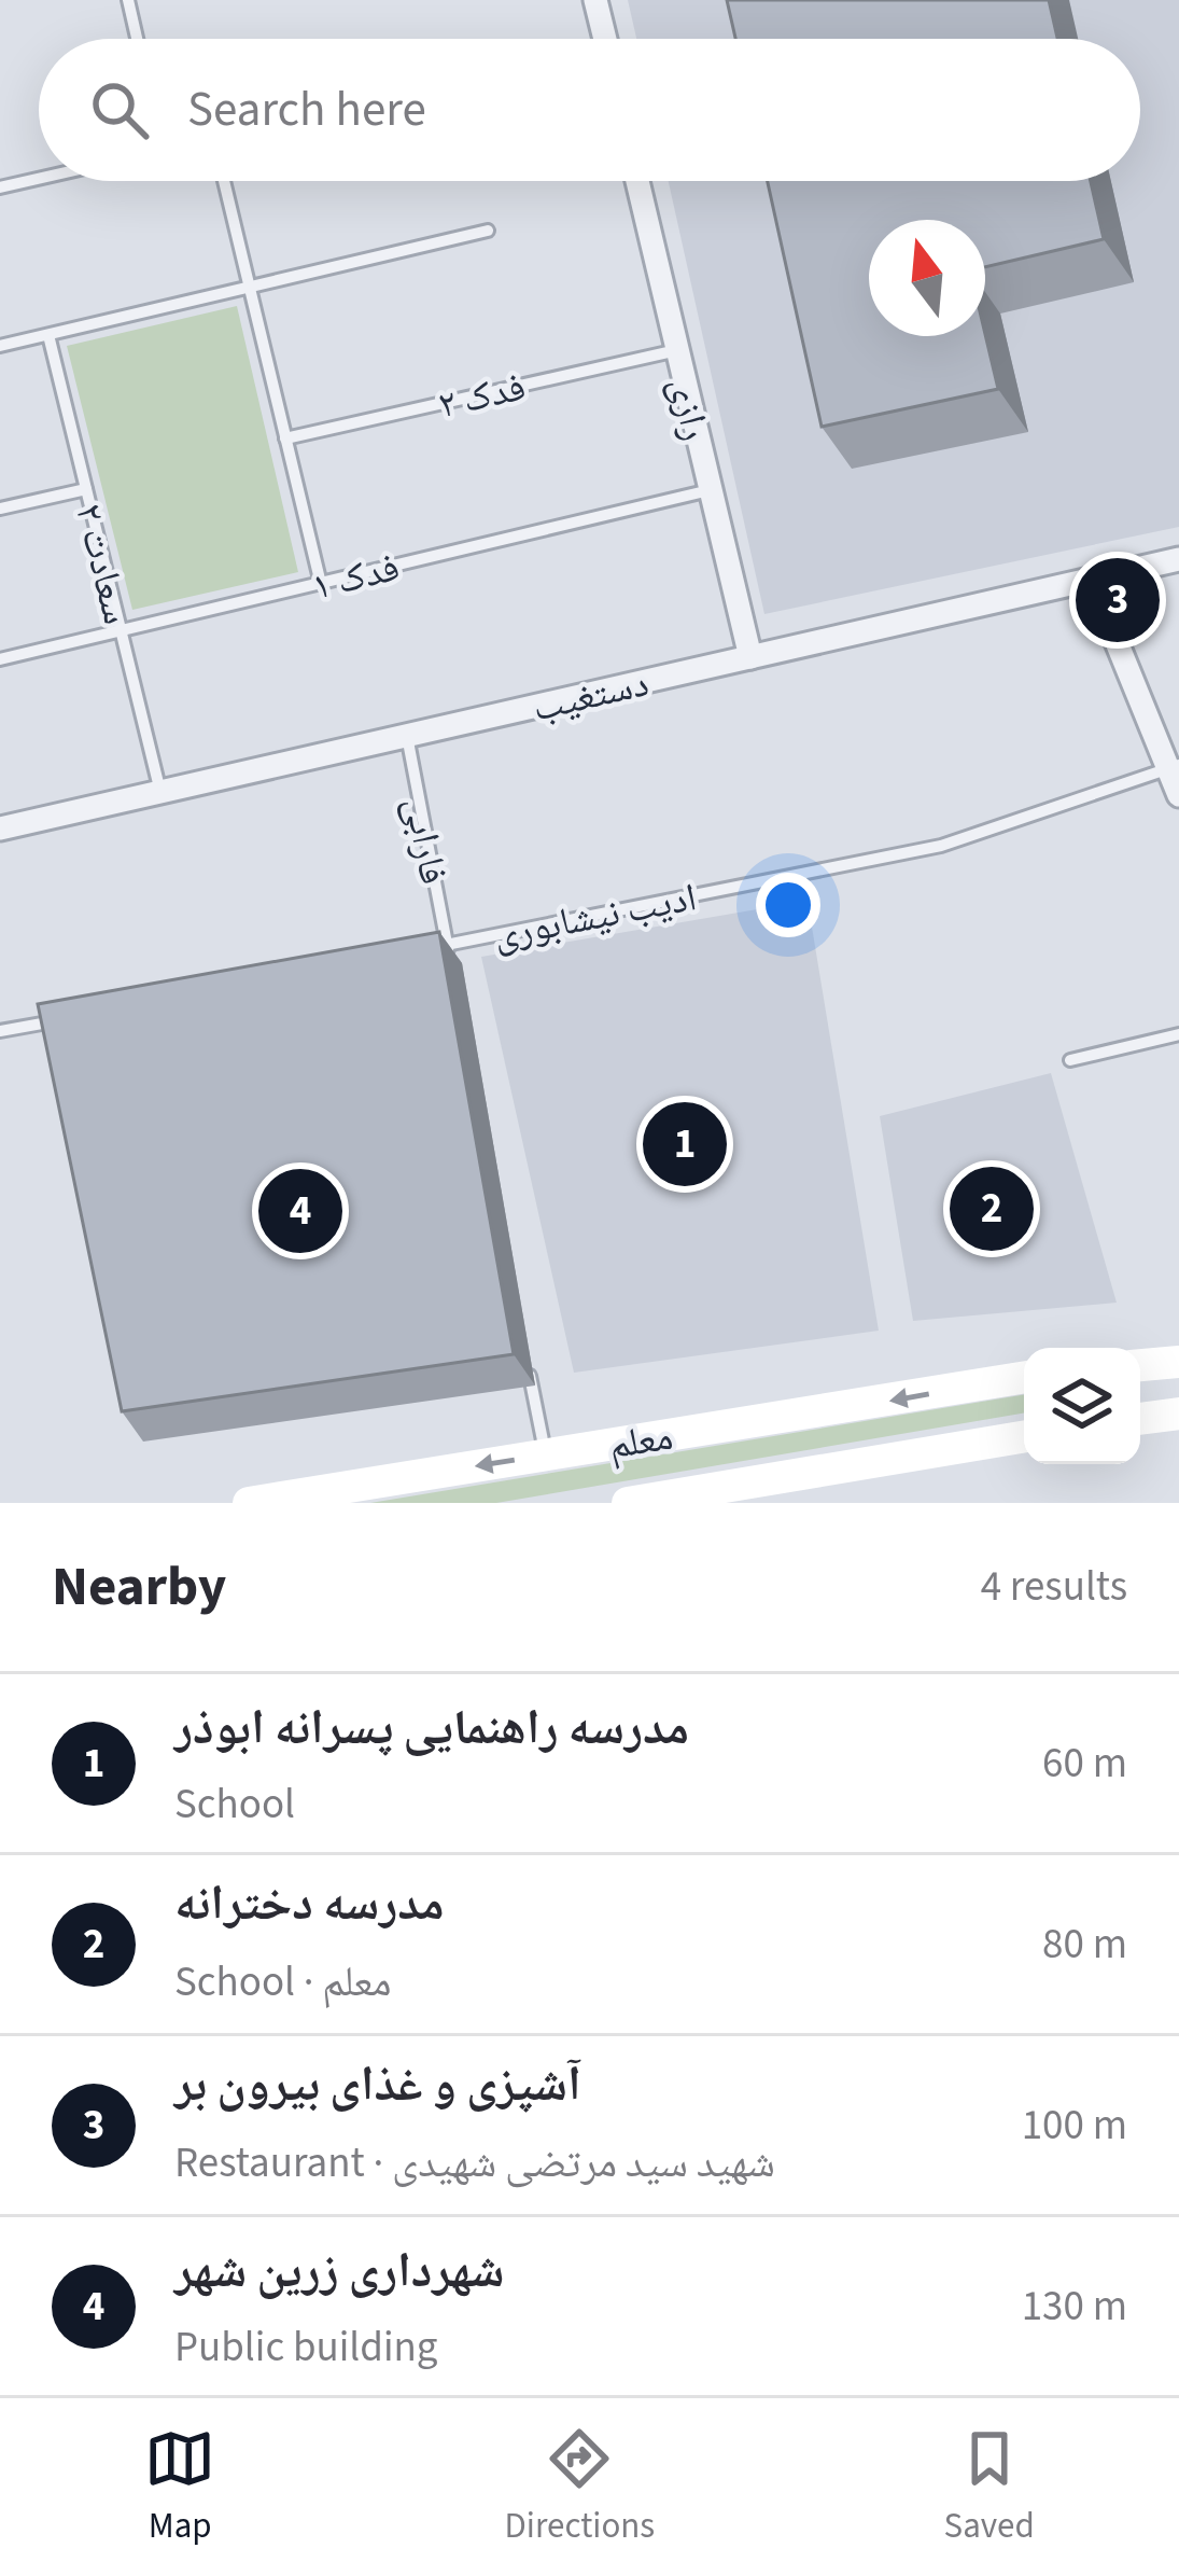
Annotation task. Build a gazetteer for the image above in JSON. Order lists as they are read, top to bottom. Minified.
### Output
{"streets":{"main road":["معلم"],"street":["رازی","دستغیب"],"lane":["فدک ۲","سعادت ۲","فدک ۱","فارابی","ادیب نیشابوری"]},"crossings":[["فدک ۲","رازی"],["رازی","فدک ۱"],["رازی","دستغیب"],["سعادت ۲","فدک ۱"],["سعادت ۲","دستغیب"],["دستغیب","فارابی"],["فارابی","ادیب نیشابوری"]],"north":"top","page":{"search":"Search here","pins":["3","1","2","4"],"heading":["Nearby","4 results"],"list":[{"mark":"1","name":"مدرسه راهنمایی پسرانه ابوذر","note":"School","value":"60 m"},{"mark":"2","name":"مدرسه دخترانه","note":"School · معلم","value":"80 m"},{"mark":"3","name":"آشپزی و غذای بیرون بر","note":"Restaurant · شهید سید مرتضی شهیدی","value":"100 m"},{"mark":"4","name":"شهرداری زرین شهر","note":"Public building","value":"130 m"}],"nav":["Map","Directions","Saved"]}}
